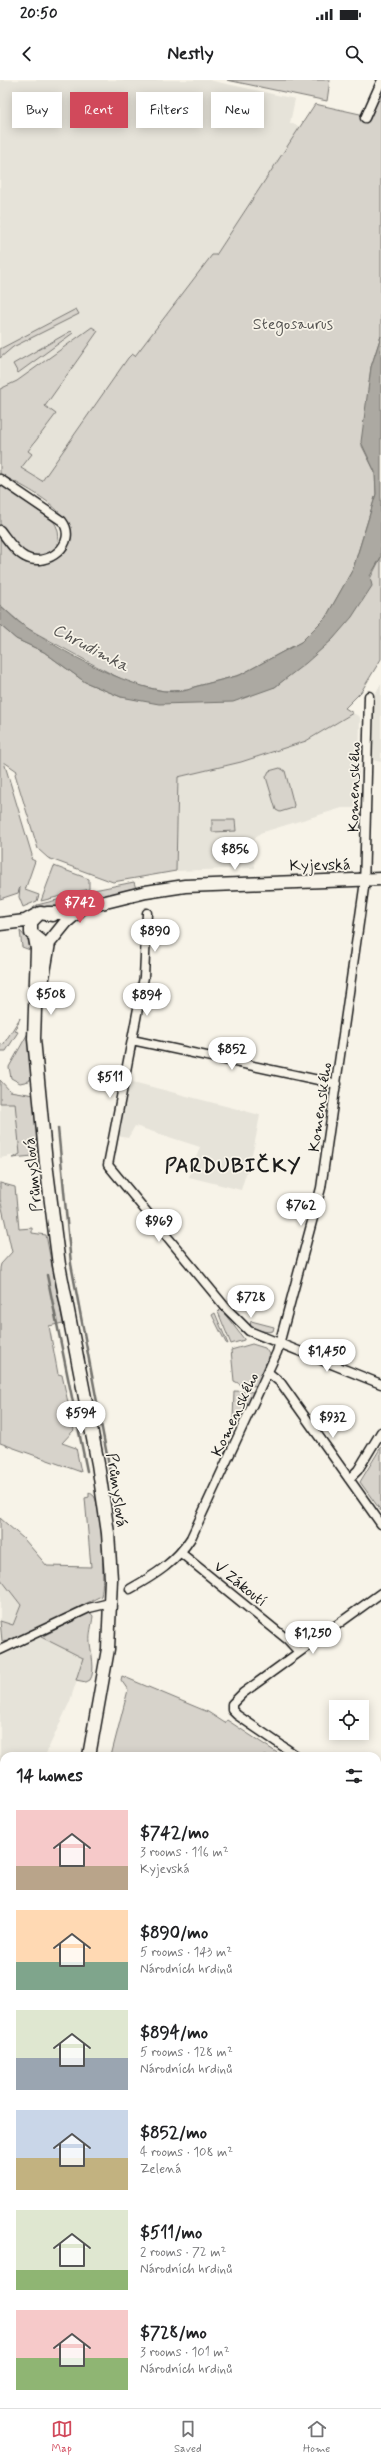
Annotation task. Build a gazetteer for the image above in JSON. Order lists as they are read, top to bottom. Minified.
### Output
{"streets":{"main road":["Kyjevská","Průmyslová"],"street":["Komenského","V Zákoutí"]},"crossings":[["Komenského","Kyjevská"],["Komenského","V Zákoutí"],["Kyjevská","Průmyslová"]],"districts":["PARDUBIČKY"],"water":["Chrudimka"],"parks":["Stegosaurus"],"page":{"status":"20:50","header":"Nestly","chip":["Buy","Rent","Filters","New"],"price":["$856","$742","$890","$508","$894","$852","$511","$762","$969","$728","$1,450","$594","$932","$1,250"],"heading":"14 homes","list":[{"name":"$742/mo","note":"3 rooms · 116 m² · Kyjevská"},{"name":"$890/mo","note":"5 rooms · 143 m² · Národních hrdinů"},{"name":"$894/mo","note":"5 rooms · 128 m² · Národních hrdinů"},{"name":"$852/mo","note":"4 rooms · 108 m² · Zelená"},{"name":"$511/mo","note":"2 rooms · 72 m² · Národních hrdinů"},{"name":"$728/mo","note":"3 rooms · 101 m² · Národních hrdinů"}],"tabs":["Map","Saved","Home"]}}
